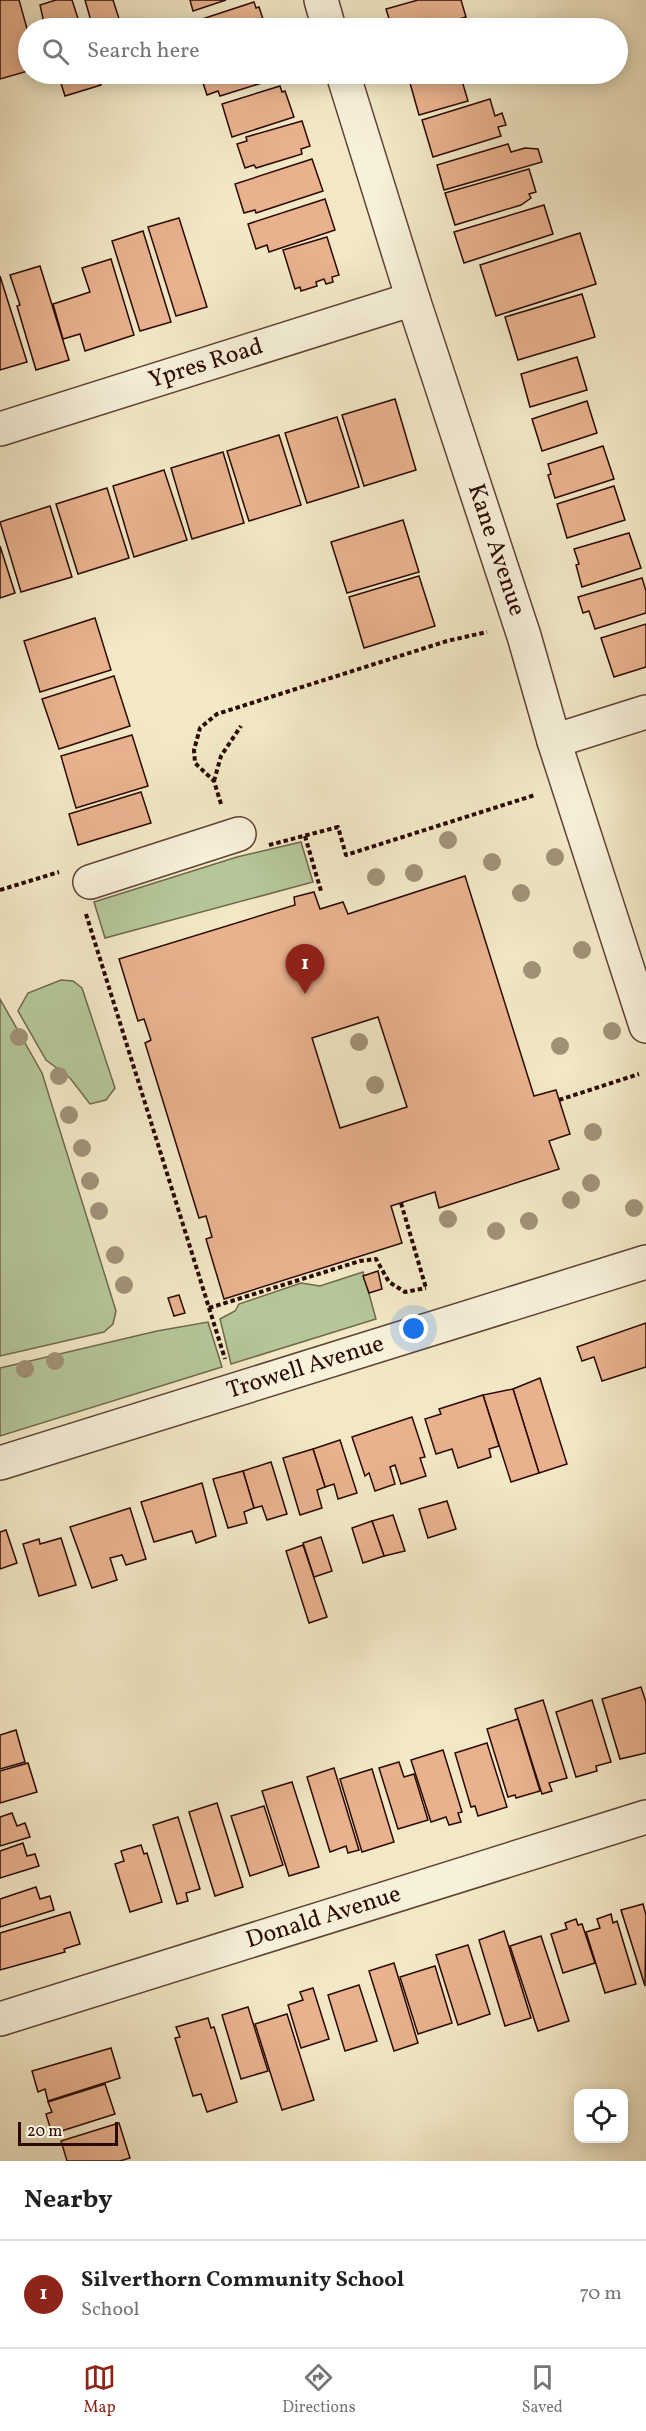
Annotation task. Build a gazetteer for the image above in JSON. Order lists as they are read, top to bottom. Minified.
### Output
{"streets":{"street":["Ypres Road","Kane Avenue","Trowell Avenue","Donald Avenue"]},"crossings":[["Ypres Road","Kane Avenue"]],"scale_bar":"20 m","page":{"search":"Search here","pins":"1","scale":"20 m","heading":"Nearby","list":[{"mark":"1","name":"Silverthorn Community School","note":"School","value":"70 m"}],"nav":["Map","Directions","Saved"]}}
